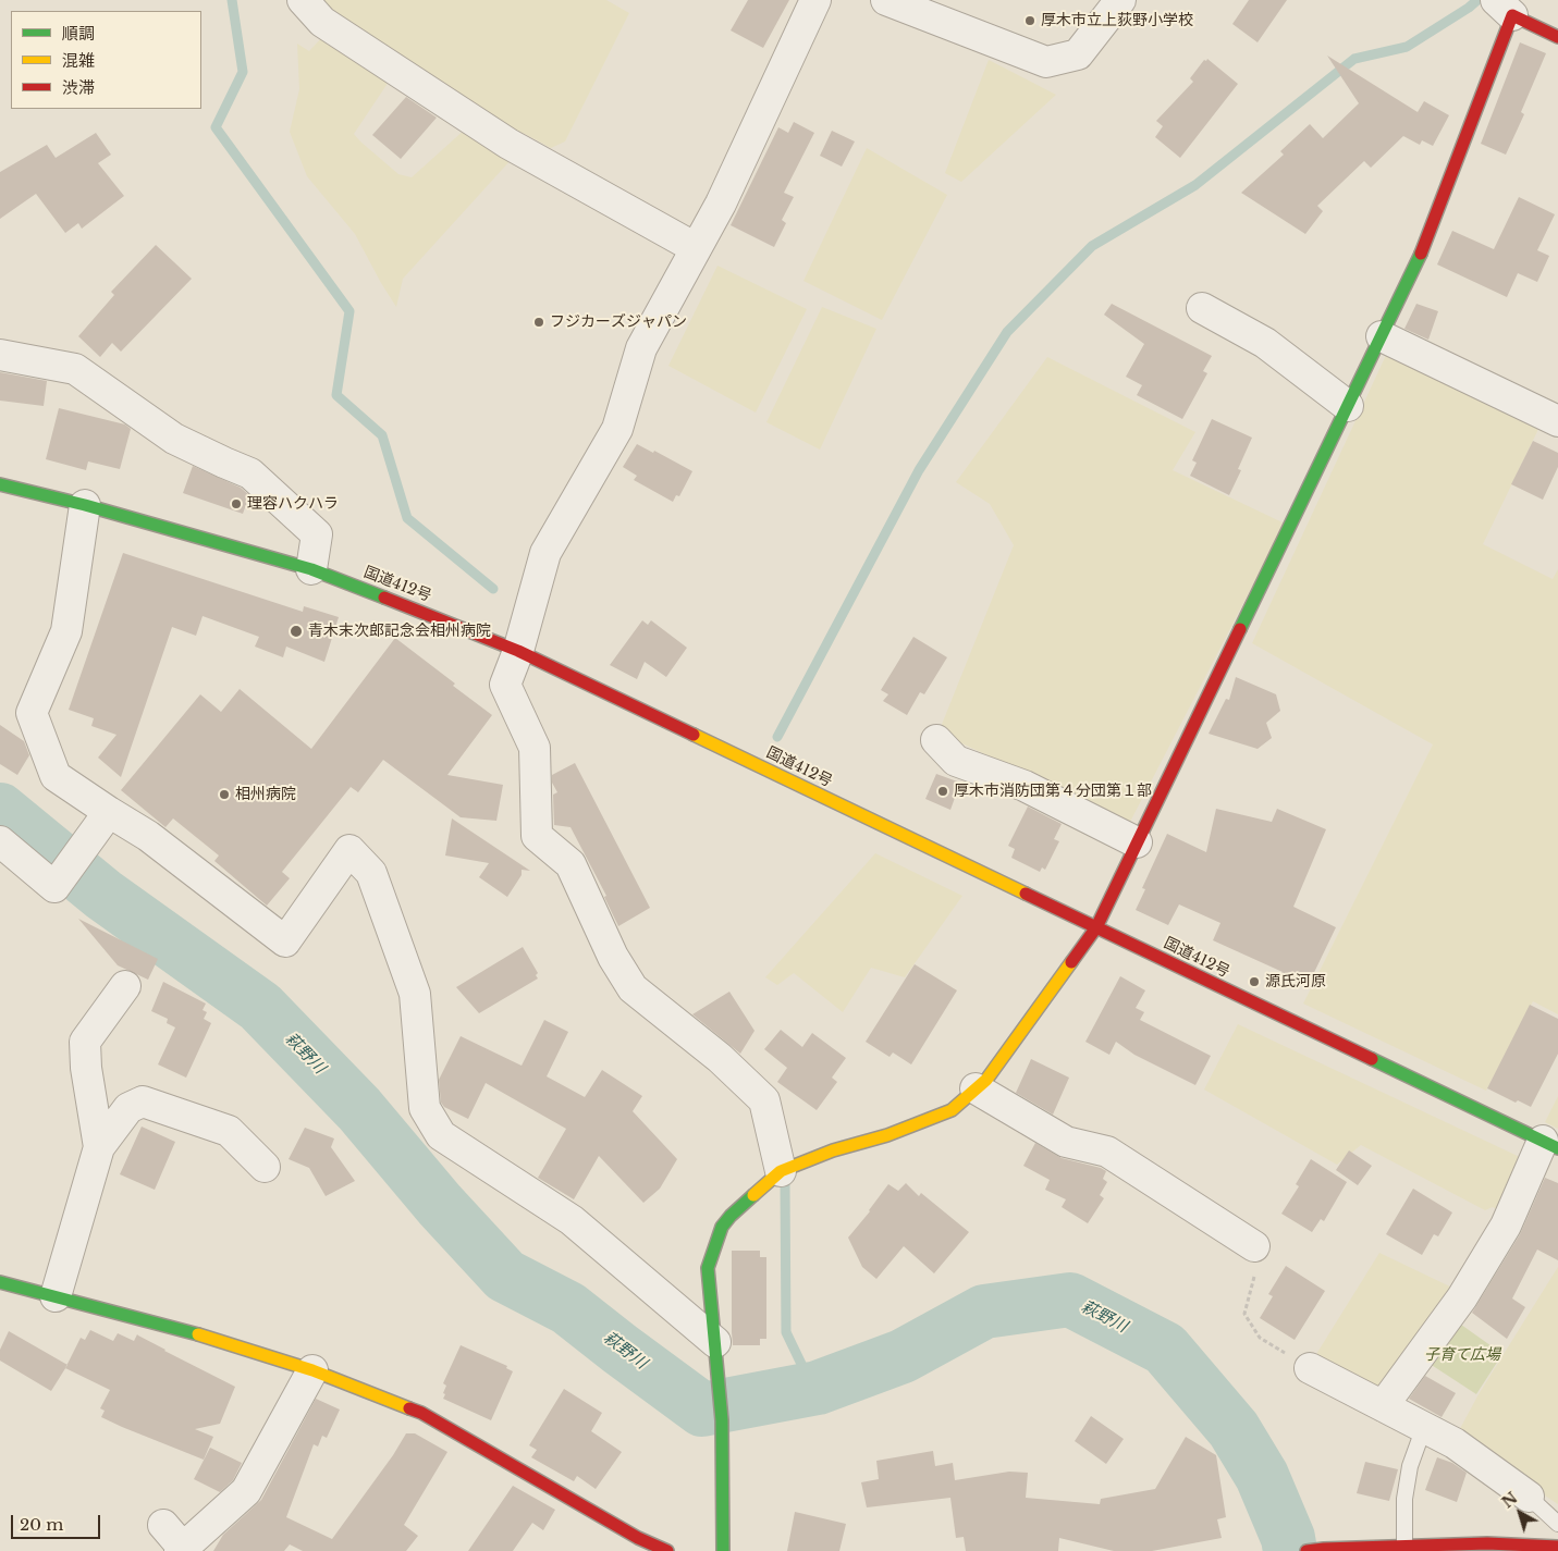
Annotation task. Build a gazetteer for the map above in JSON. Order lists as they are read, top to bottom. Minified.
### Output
{"streets":{"main road":["国道412号"]},"water":["萩野川"],"parks":["子育て広場"],"places":["厚木市立上荻野小学校","フジカーズジャパン","理容ハクハラ","青木末次郎記念会相州病院","厚木市消防団第４分団第１部","相州病院","源氏河原"],"legend":["順調","混雑","渋滞"],"scale_bar":"20 m","north":"top left"}
